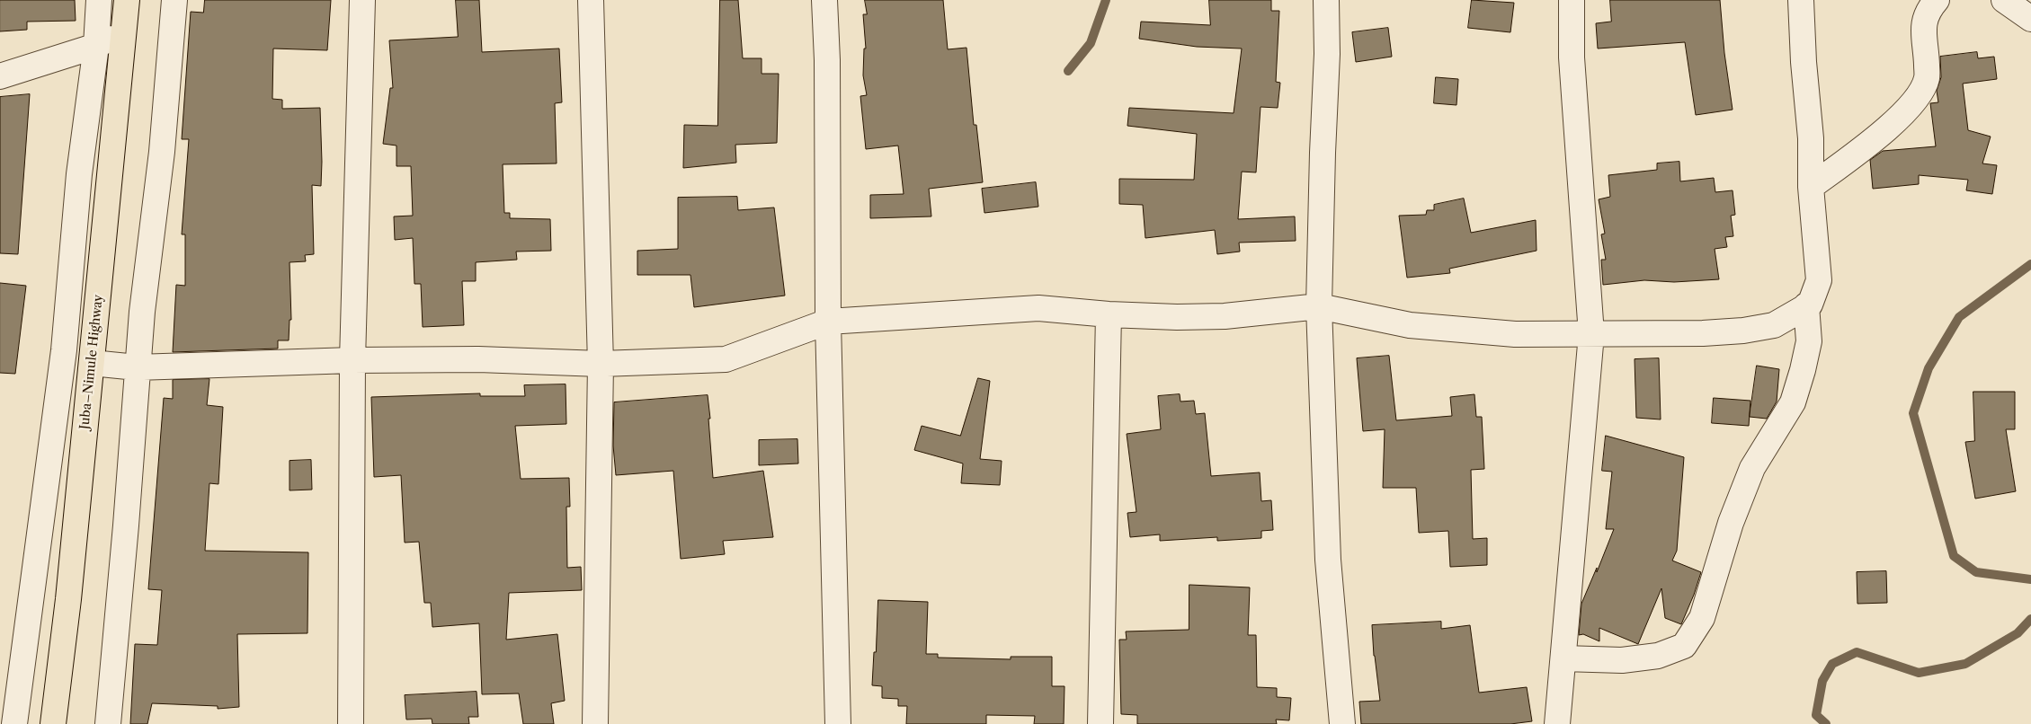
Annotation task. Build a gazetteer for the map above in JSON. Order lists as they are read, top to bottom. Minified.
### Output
{"streets":{"main road":["Juba–Nimule Highway"]}}
